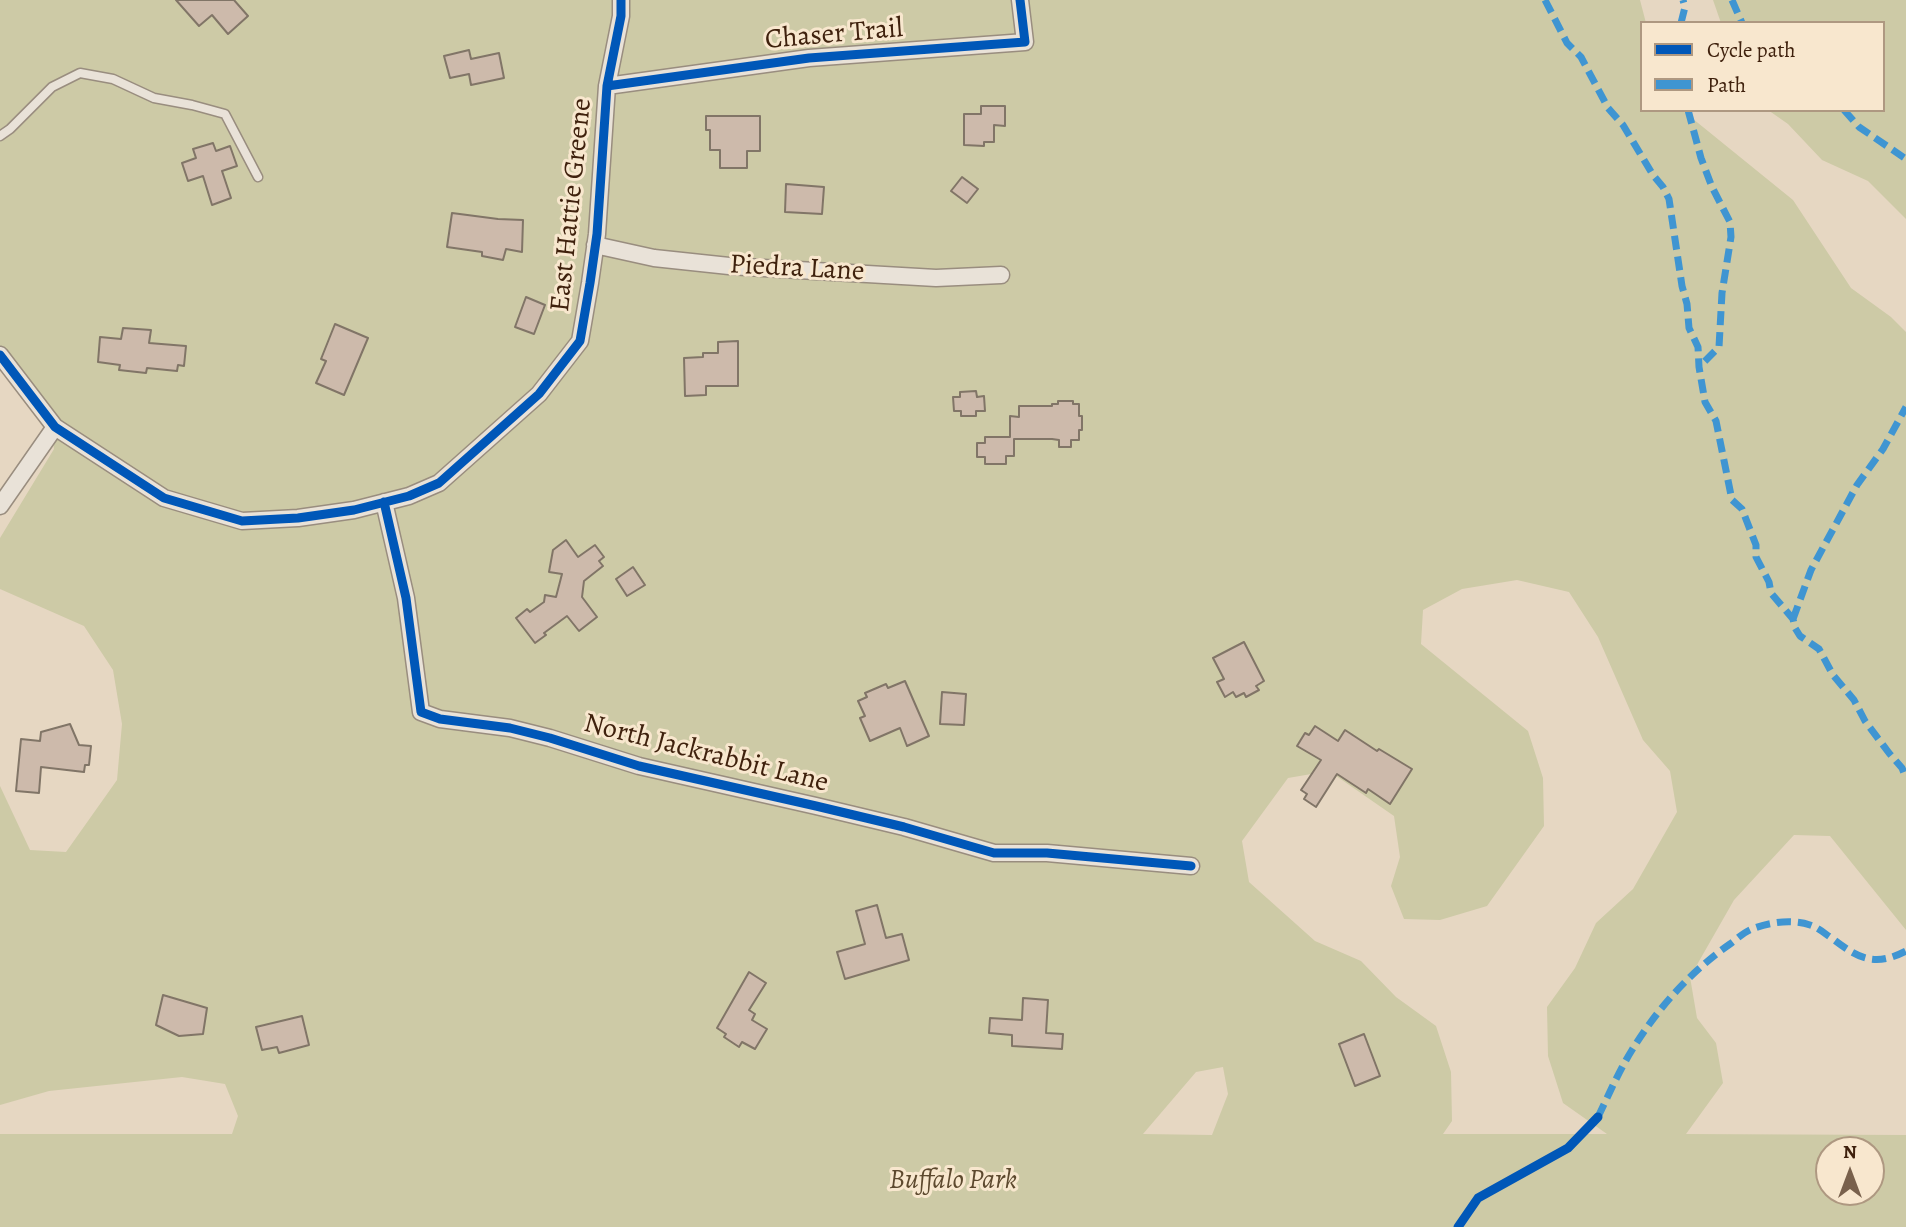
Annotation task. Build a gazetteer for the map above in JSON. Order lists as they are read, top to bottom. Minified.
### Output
{"streets":{"street":["Chaser Trail","East Hattie Greene","Piedra Lane","North Jackrabbit Lane"]},"crossings":[["Chaser Trail","East Hattie Greene"],["East Hattie Greene","Piedra Lane"],["East Hattie Greene","North Jackrabbit Lane"]],"parks":["Buffalo Park"],"legend":["Cycle path","Path"],"north":"top"}
